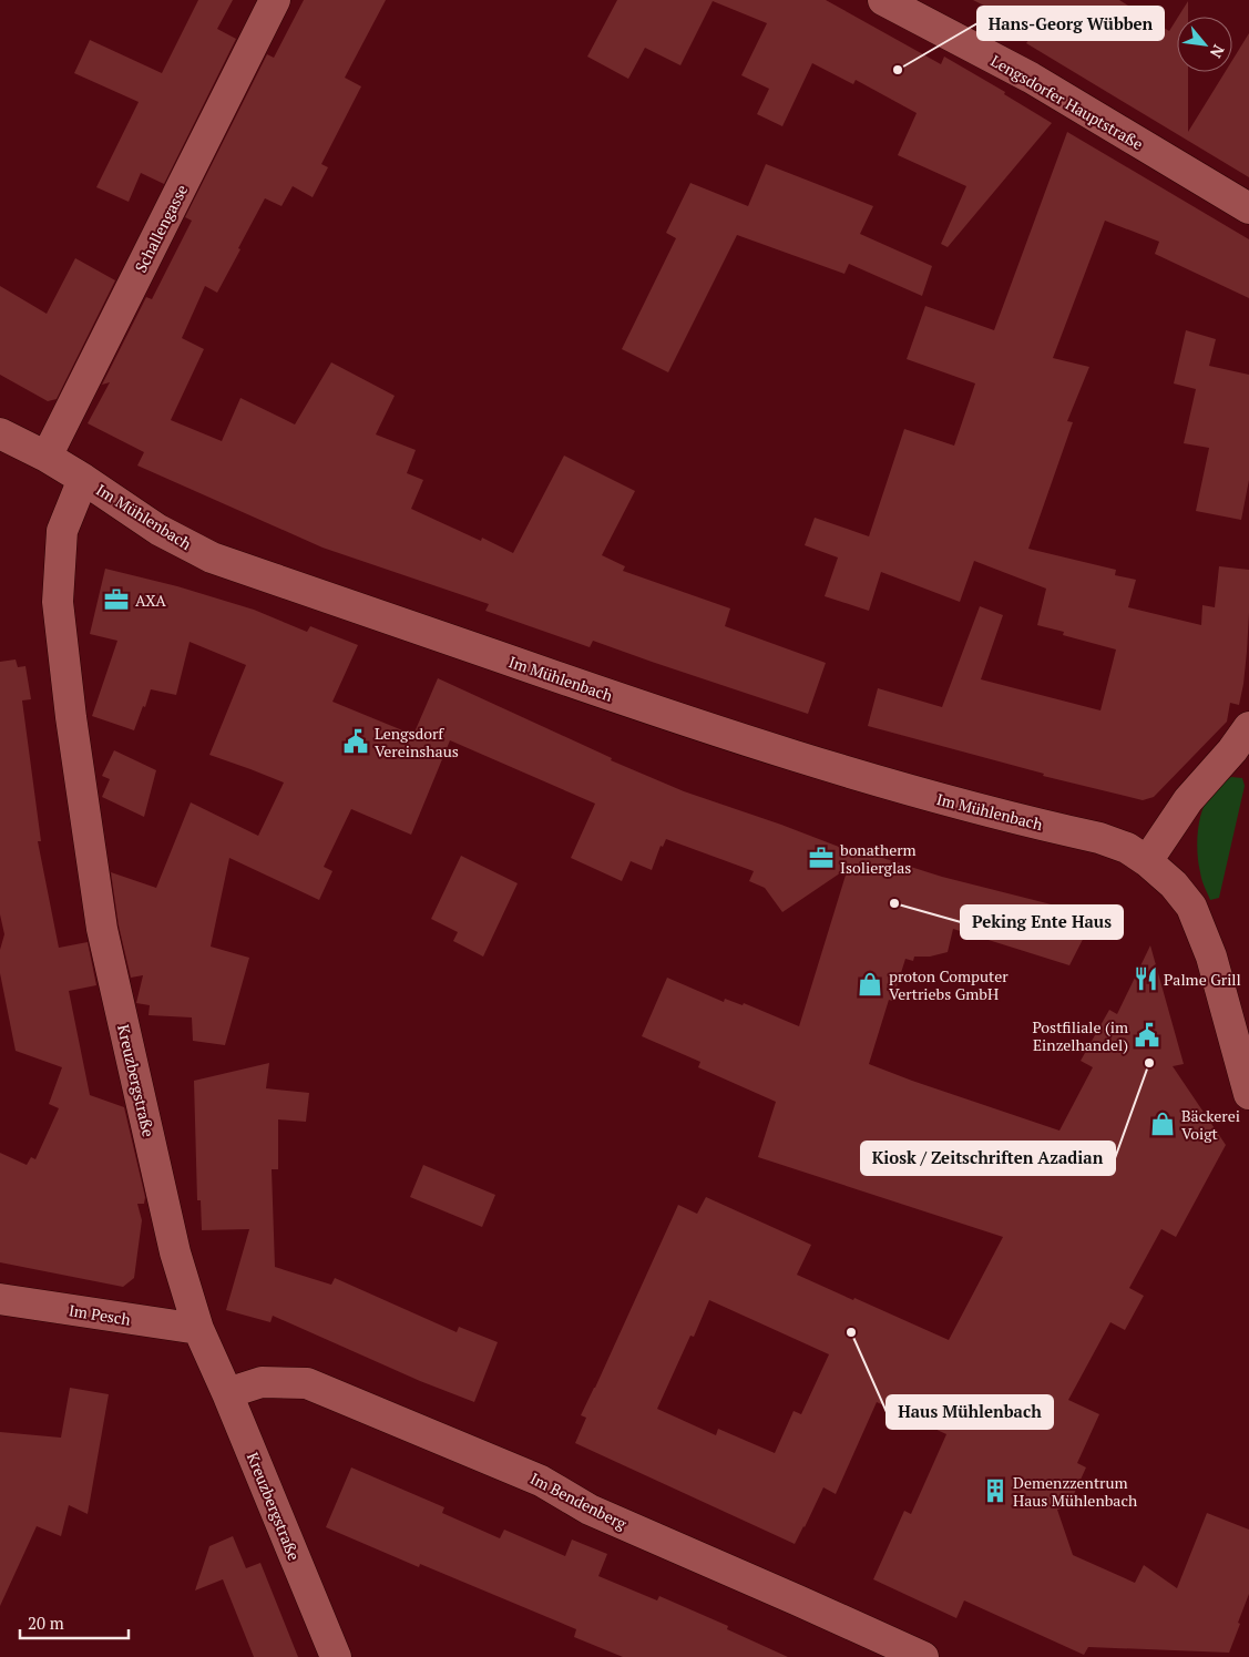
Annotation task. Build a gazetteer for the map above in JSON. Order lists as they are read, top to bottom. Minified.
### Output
{"streets":{"street":["Lengsdorfer Hauptstraße","Schallengasse","Im Mühlenbach","Kreuzbergstraße","Im Pesch","Im Bendenberg"]},"crossings":[["Schallengasse","Im Mühlenbach"],["Im Mühlenbach","Kreuzbergstraße"],["Kreuzbergstraße","Im Pesch"],["Kreuzbergstraße","Im Bendenberg"]],"places":{"other":["Hans-Georg Wübben","Peking Ente Haus","Kiosk / Zeitschriften Azadian","Haus Mühlenbach"],"office":["AXA","bonatherm Isolierglas"],"public building":["Lengsdorf Vereinshaus","Postfiliale (im Einzelhandel)"],"restaurant":["Palme Grill"],"shop":["proton Computer Vertriebs GmbH","Bäckerei Voigt"],"building":["Demenzzentrum Haus Mühlenbach"]},"scale_bar":"20 m","north":"bottom right"}
